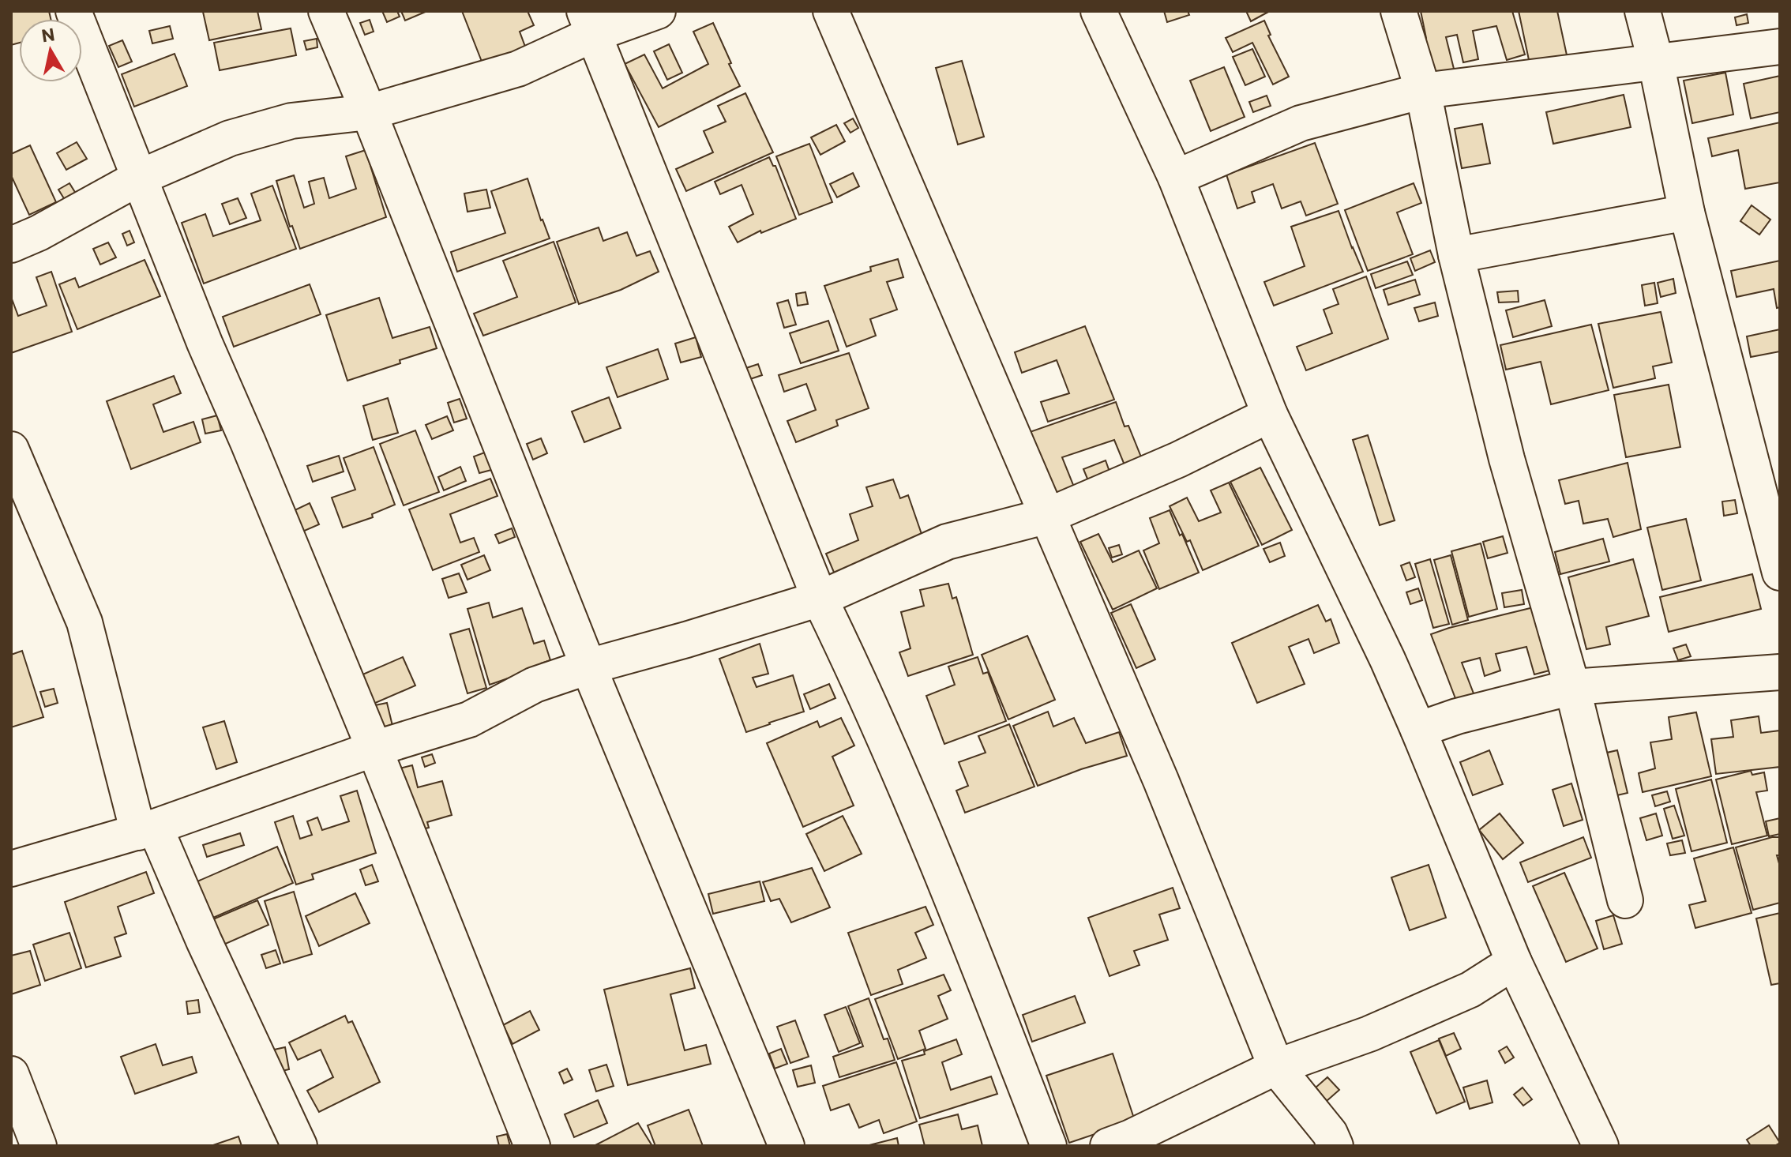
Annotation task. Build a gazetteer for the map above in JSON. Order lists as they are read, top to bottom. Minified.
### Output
{"north":"top"}
